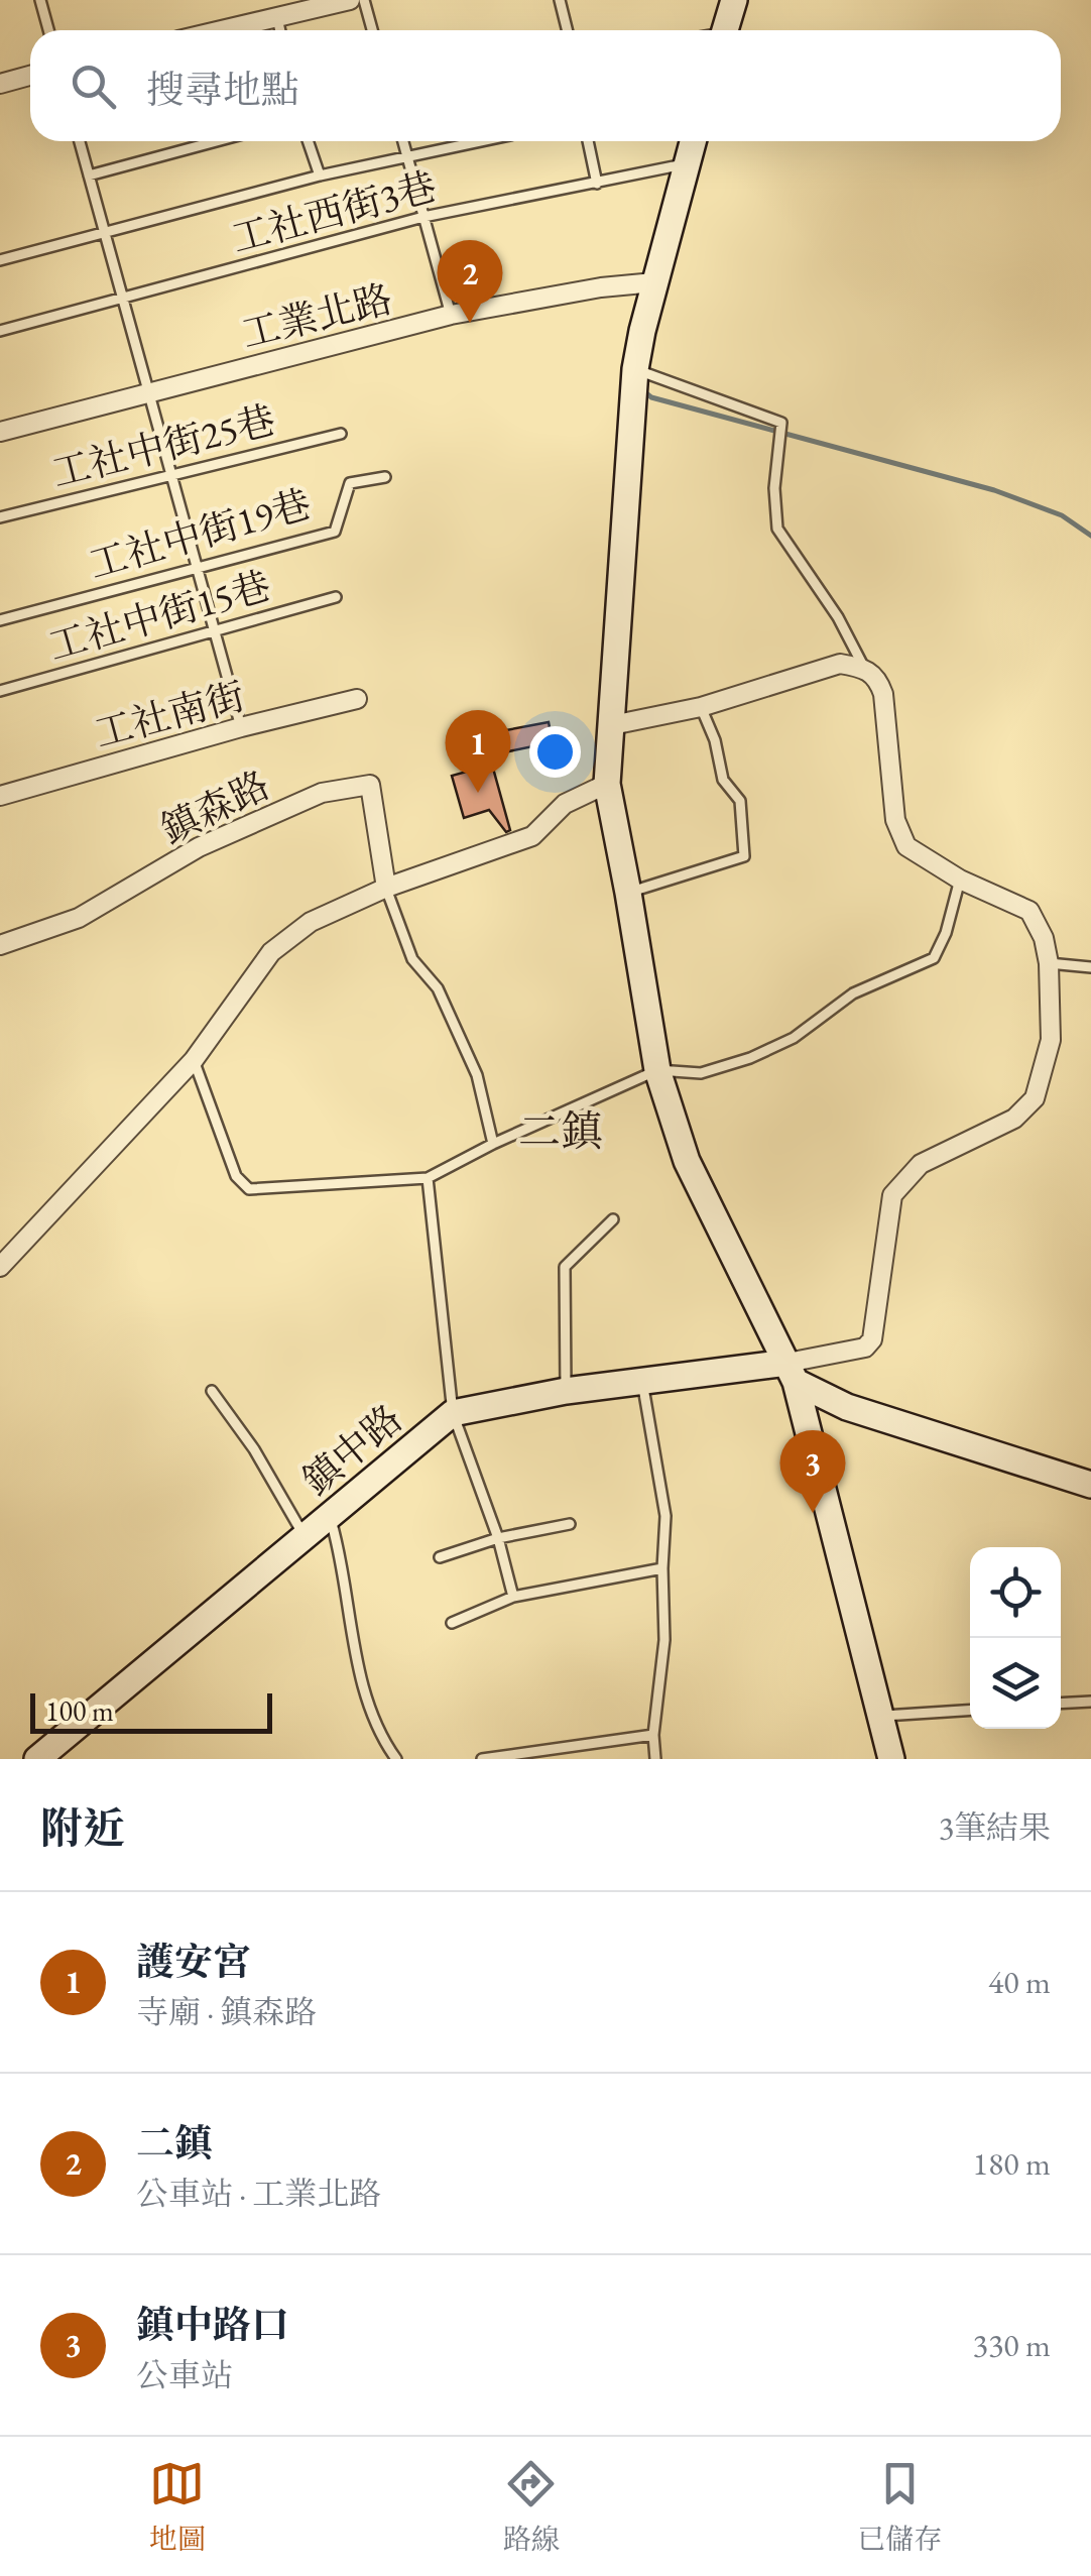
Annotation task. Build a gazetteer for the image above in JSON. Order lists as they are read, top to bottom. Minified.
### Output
{"streets":{"street":["工業北路","工社南街","鎮森路","鎮中路"],"lane":["工社西街3巷","工社中街25巷","工社中街19巷","工社中街15巷"]},"districts":["二鎮"],"scale_bar":"100 m","page":{"search":"搜尋地點","pins":["2","1","3"],"scale":"100 m","heading":["附近","3筆結果"],"list":[{"mark":"1","name":"護安宮","note":"寺廟 · 鎮森路","value":"40 m"},{"mark":"2","name":"二鎮","note":"公車站 · 工業北路","value":"180 m"},{"mark":"3","name":"鎮中路口","note":"公車站","value":"330 m"}],"nav":["地圖","路線","已儲存"]}}
